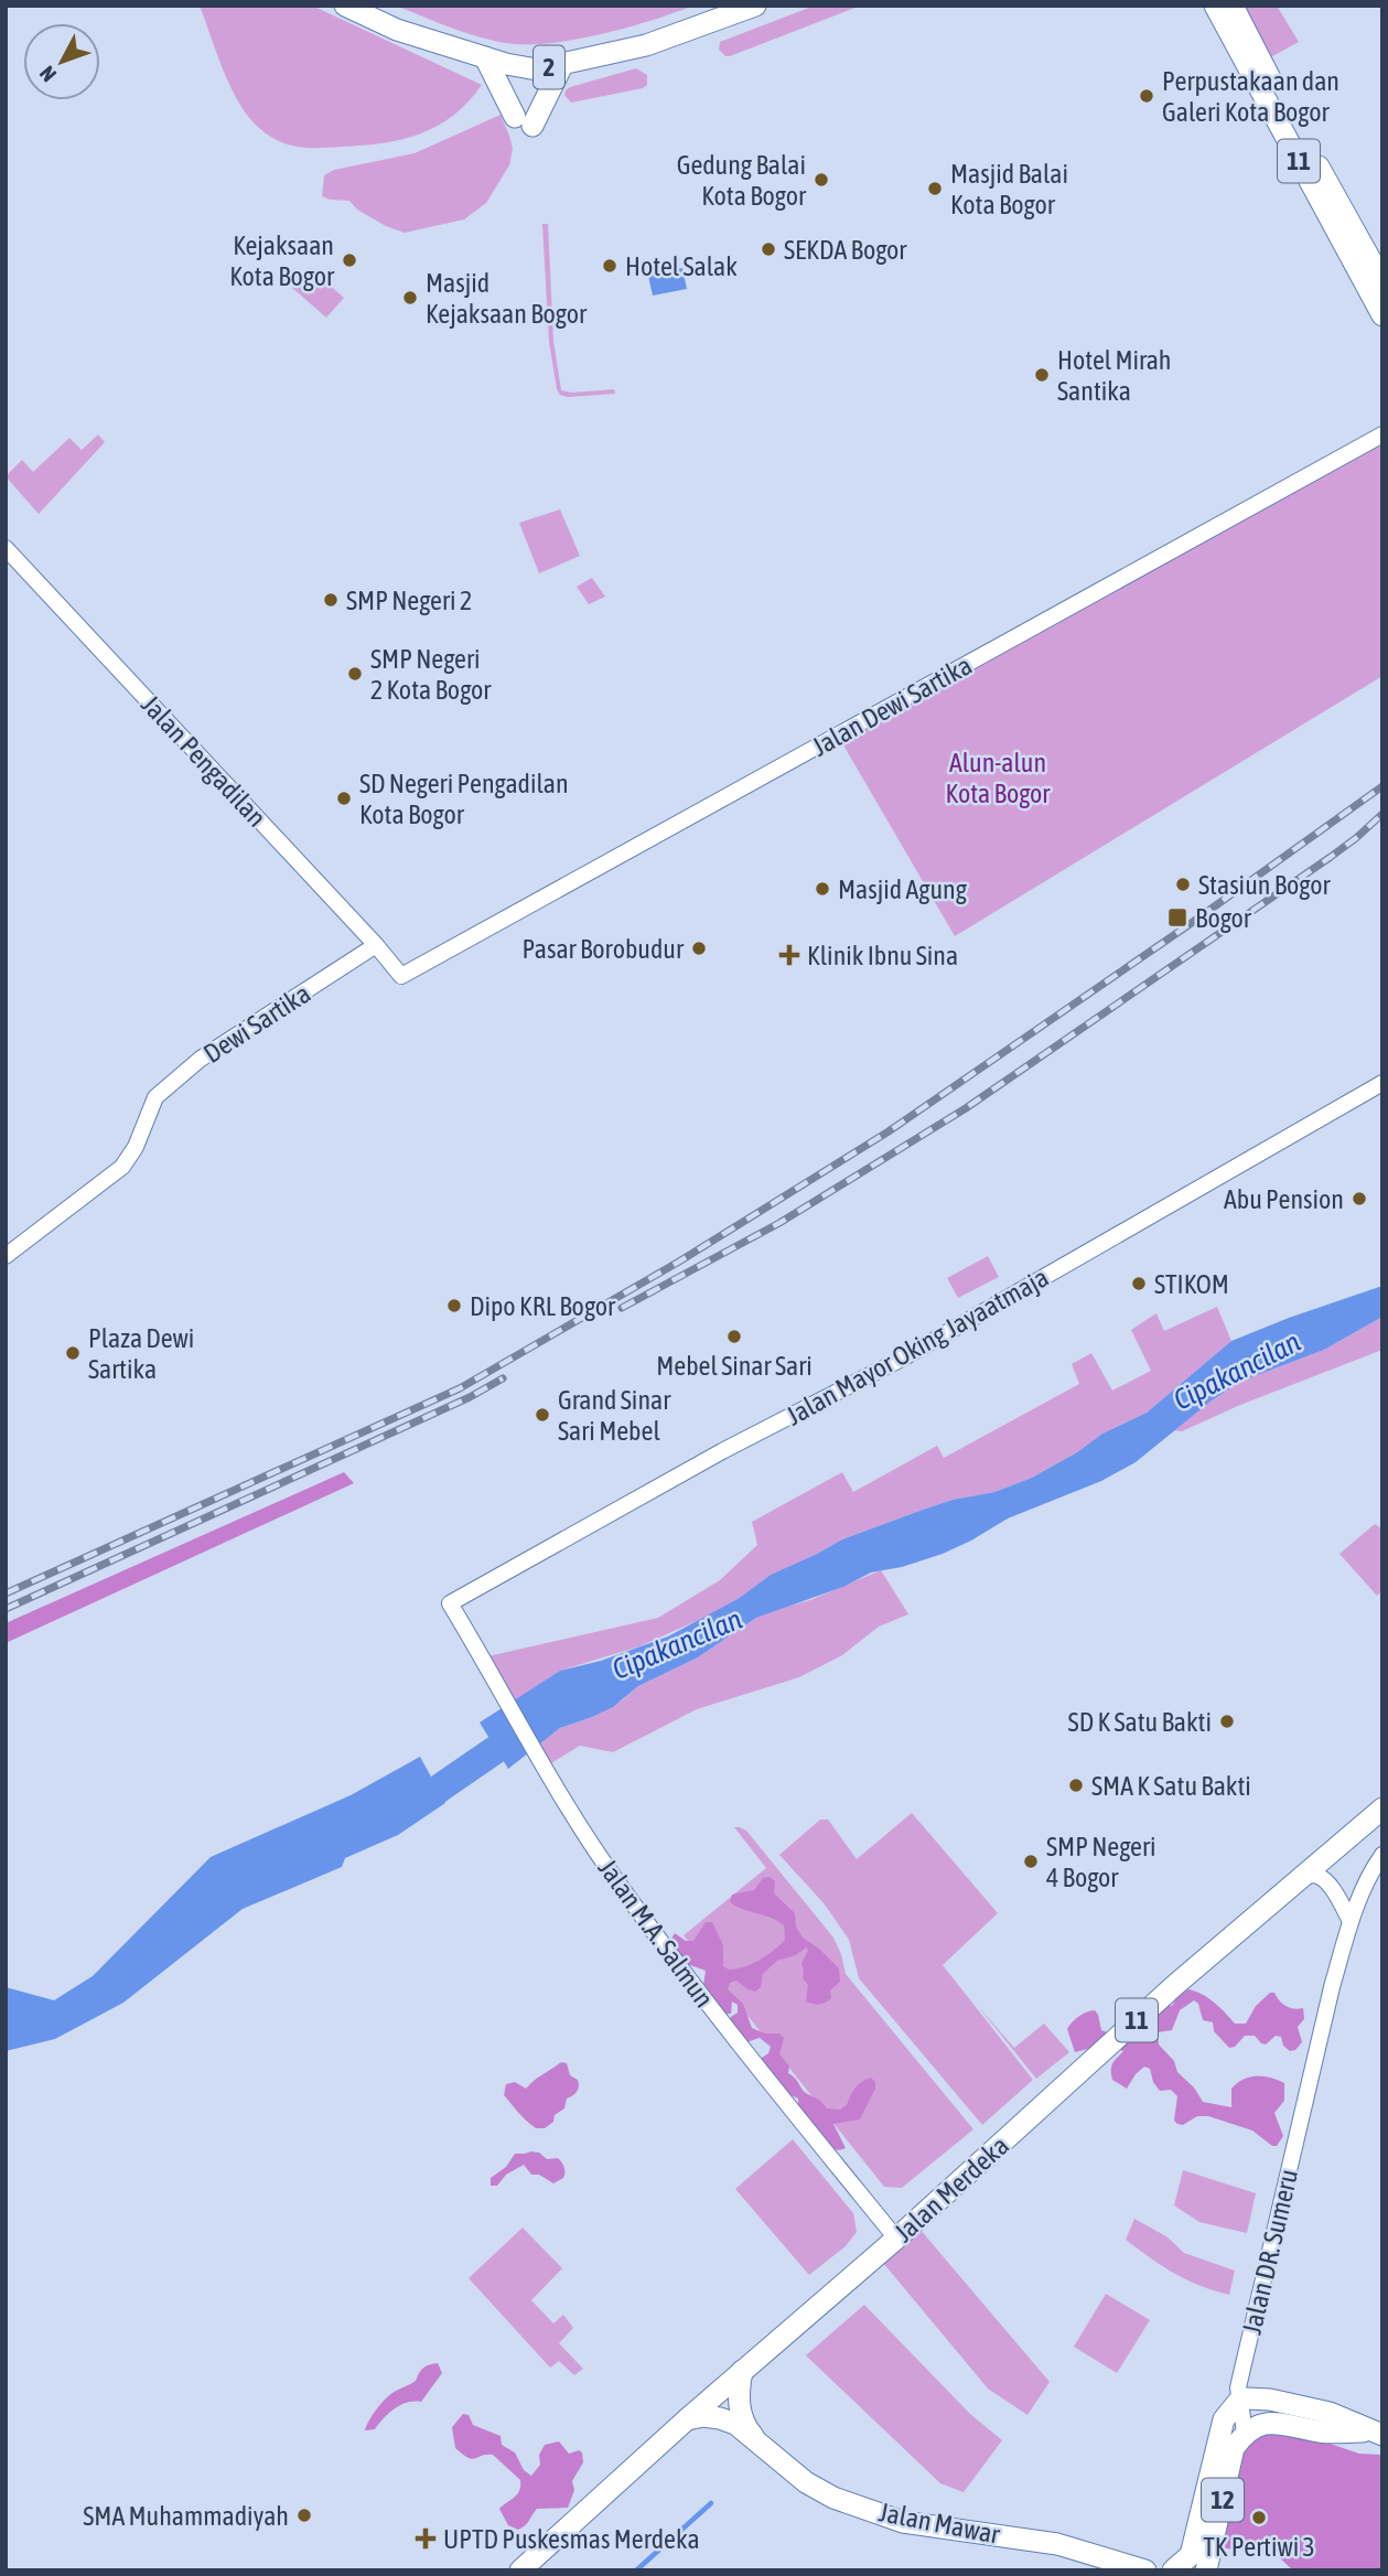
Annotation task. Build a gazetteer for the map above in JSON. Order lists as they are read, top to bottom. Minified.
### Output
{"streets":{"main road":["2","11","Jalan Merdeka","Jalan DR. Sumeru","12","Jalan Mawar"],"street":["Jalan Dewi Sartika","Jalan Pengadilan","Dewi Sartika","Jalan Mayor Oking Jayaatmaja","Jalan M.A. Salmun"]},"crossings":[["Jalan Dewi Sartika","Jalan Pengadilan"],["Jalan Pengadilan","Dewi Sartika"],["Jalan Mayor Oking Jayaatmaja","Jalan M.A. Salmun"],["Jalan M.A. Salmun","Jalan Merdeka"]],"water":["Cipakancilan"],"parks":["Alun-alun Kota Bogor"],"places":{"other":["Perpustakaan dan Galeri Kota Bogor","Gedung Balai Kota Bogor","Masjid Balai Kota Bogor","SEKDA Bogor","Kejaksaan Kota Bogor","Hotel Salak","Masjid Kejaksaan Bogor","Hotel Mirah Santika","SMP Negeri 2","SMP Negeri 2 Kota Bogor","SD Negeri Pengadilan Kota Bogor","Stasiun Bogor","Masjid Agung","Pasar Borobudur","Abu Pension","STIKOM","Dipo KRL Bogor","Mebel Sinar Sari","Plaza Dewi Sartika","Grand Sinar Sari Mebel","SD K Satu Bakti","SMA K Satu Bakti","SMP Negeri 4 Bogor","SMA Muhammadiyah","TK Pertiwi 3"],"transit":["Bogor"],"health":["Klinik Ibnu Sina","UPTD Puskesmas Merdeka"]},"north":"bottom left"}
